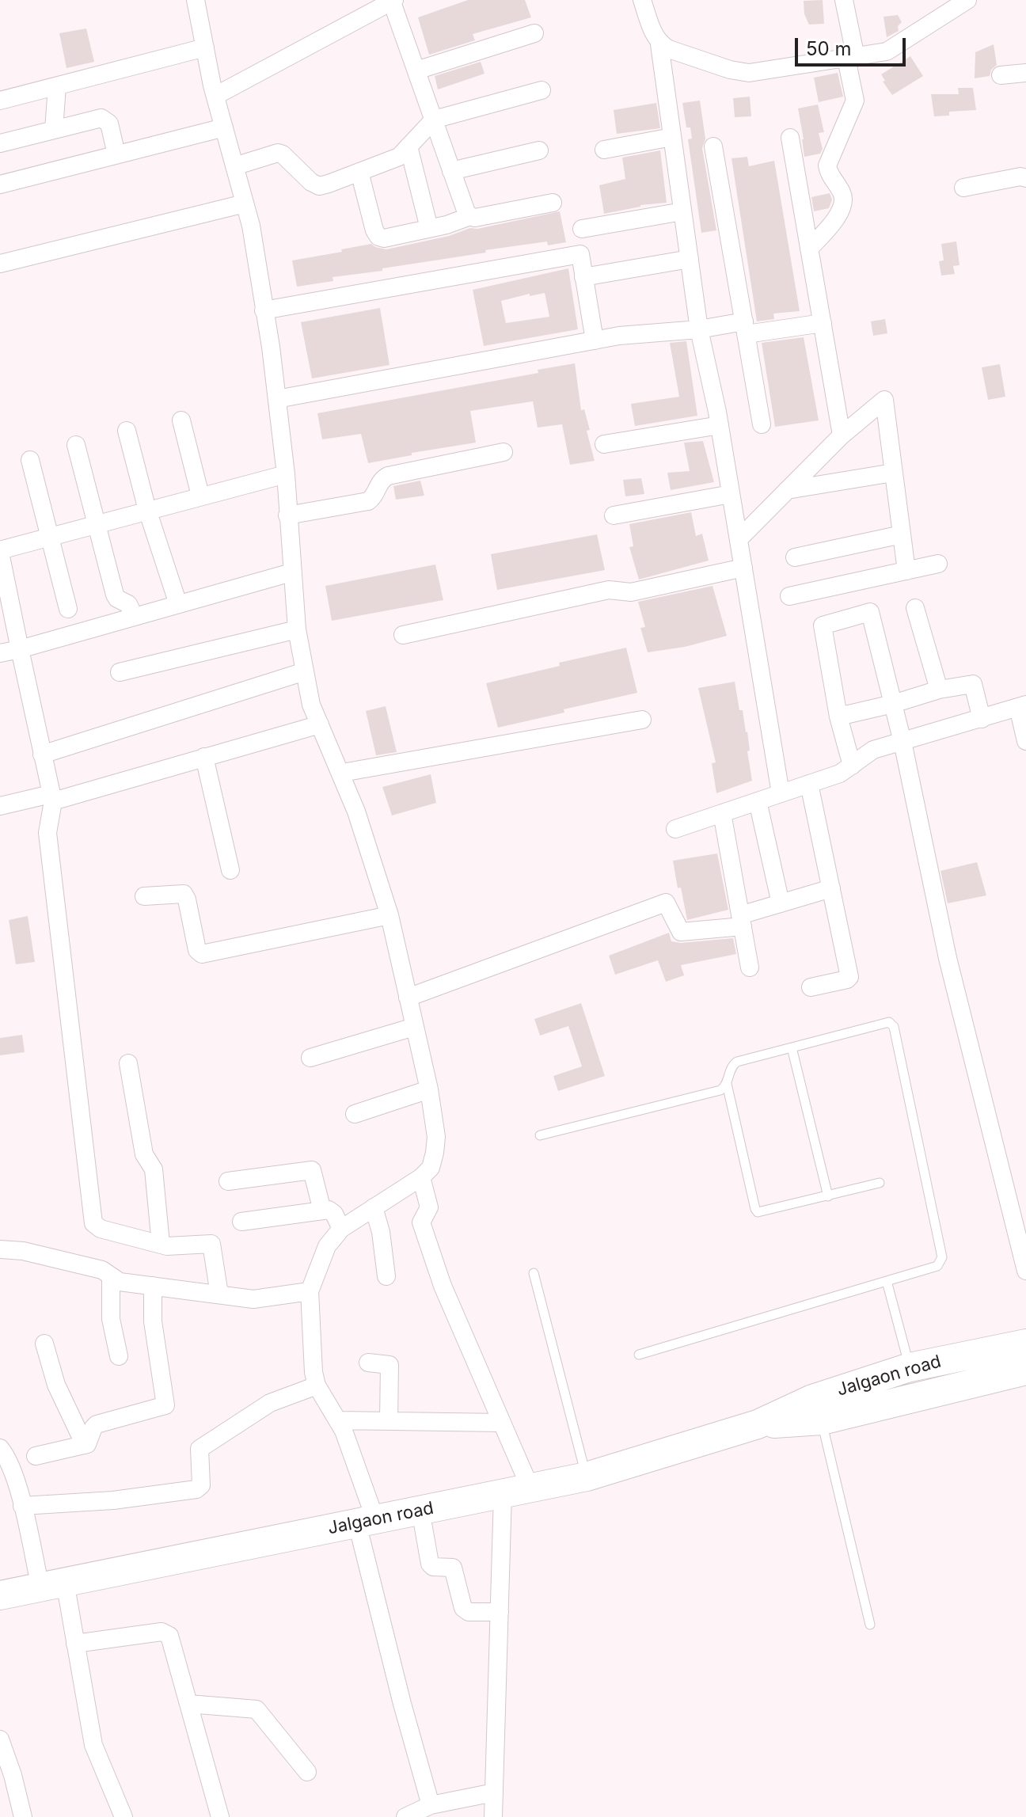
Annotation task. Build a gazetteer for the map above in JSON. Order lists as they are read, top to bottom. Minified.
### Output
{"streets":{"highway":["Jalgaon road"]},"scale_bar":"50 m"}
